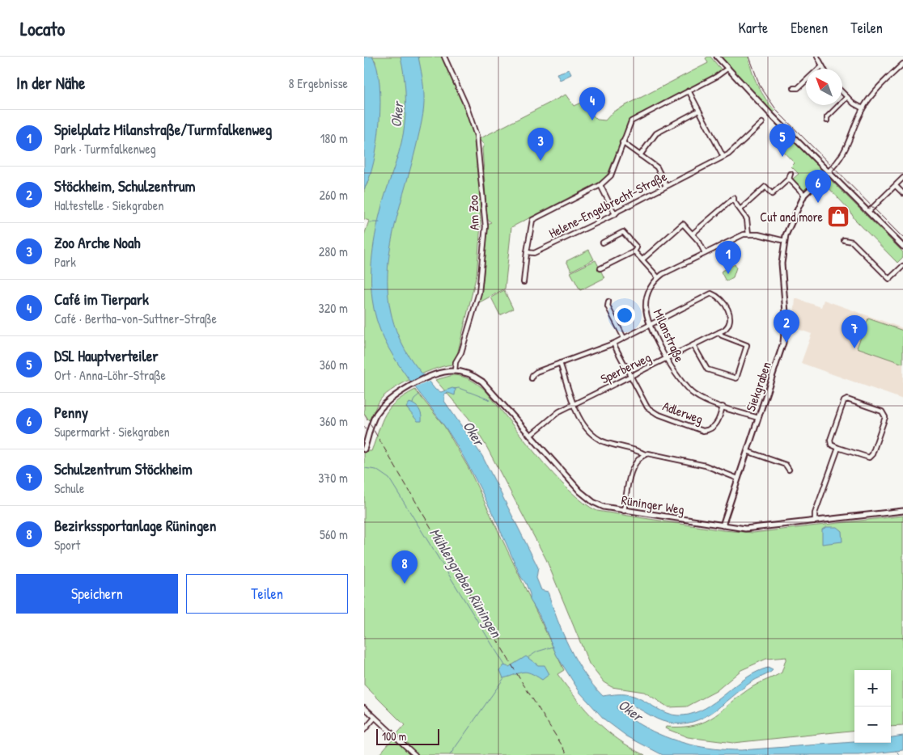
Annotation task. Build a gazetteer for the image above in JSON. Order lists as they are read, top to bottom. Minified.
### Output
{"streets":{"street":["Helene-Engelbrecht-Straße","Am Zoo","Milanstraße","Sperberweg","Siekgraben","Adlerweg","Rüninger Weg"]},"crossings":[["Am Zoo","Rüninger Weg"],["Milanstraße","Sperberweg"],["Milanstraße","Siekgraben"],["Milanstraße","Adlerweg"],["Sperberweg","Adlerweg"],["Sperberweg","Rüninger Weg"],["Siekgraben","Rüninger Weg"]],"water":["Oker","Mühlengraben Rüningen"],"places":{"shop":["Cut and more"]},"scale_bar":"100 m","north":"top left","page":{"header":"Locato","nav":["Karte","Ebenen","Teilen"],"heading":["In der Nähe","8 Ergebnisse"],"pins":["4","5","3","6","1","2","7","8"],"list":[{"mark":"1","name":"Spielplatz Milanstraße/Turmfalkenweg","note":"Park · Turmfalkenweg","value":"180 m"},{"mark":"2","name":"Stöckheim, Schulzentrum","note":"Haltestelle · Siekgraben","value":"260 m"},{"mark":"3","name":"Zoo Arche Noah","note":"Park","value":"280 m"},{"mark":"4","name":"Café im Tierpark","note":"Café · Bertha-von-Suttner-Straße","value":"320 m"},{"mark":"5","name":"DSL Hauptverteiler","note":"Ort · Anna-Löhr-Straße","value":"360 m"},{"mark":"6","name":"Penny","note":"Supermarkt · Siekgraben","value":"360 m"},{"mark":"7","name":"Schulzentrum Stöckheim","note":"Schule","value":"370 m"},{"mark":"8","name":"Bezirkssportanlage Rüningen","note":"Sport","value":"560 m"}],"buttons":["Speichern","Teilen"],"map_buttons":["+","−"],"scale":"100 m"}}
